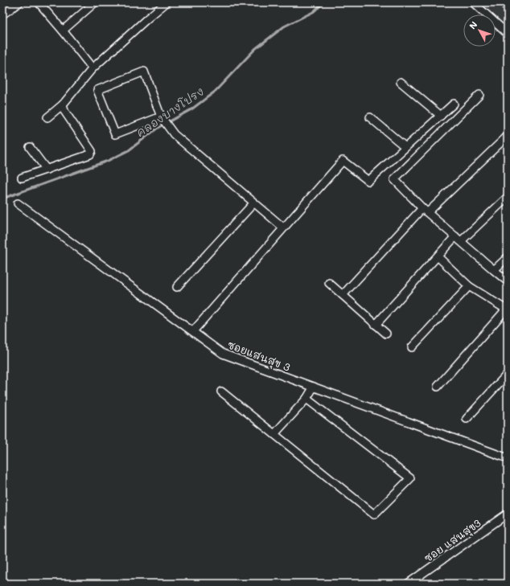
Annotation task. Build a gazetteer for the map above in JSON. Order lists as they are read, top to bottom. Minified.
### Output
{"streets":{"street":["ซอยแสนสุข 3","ซอย แสนสุข3"]},"water":["คลองบางโปรง"],"north":"top left"}
